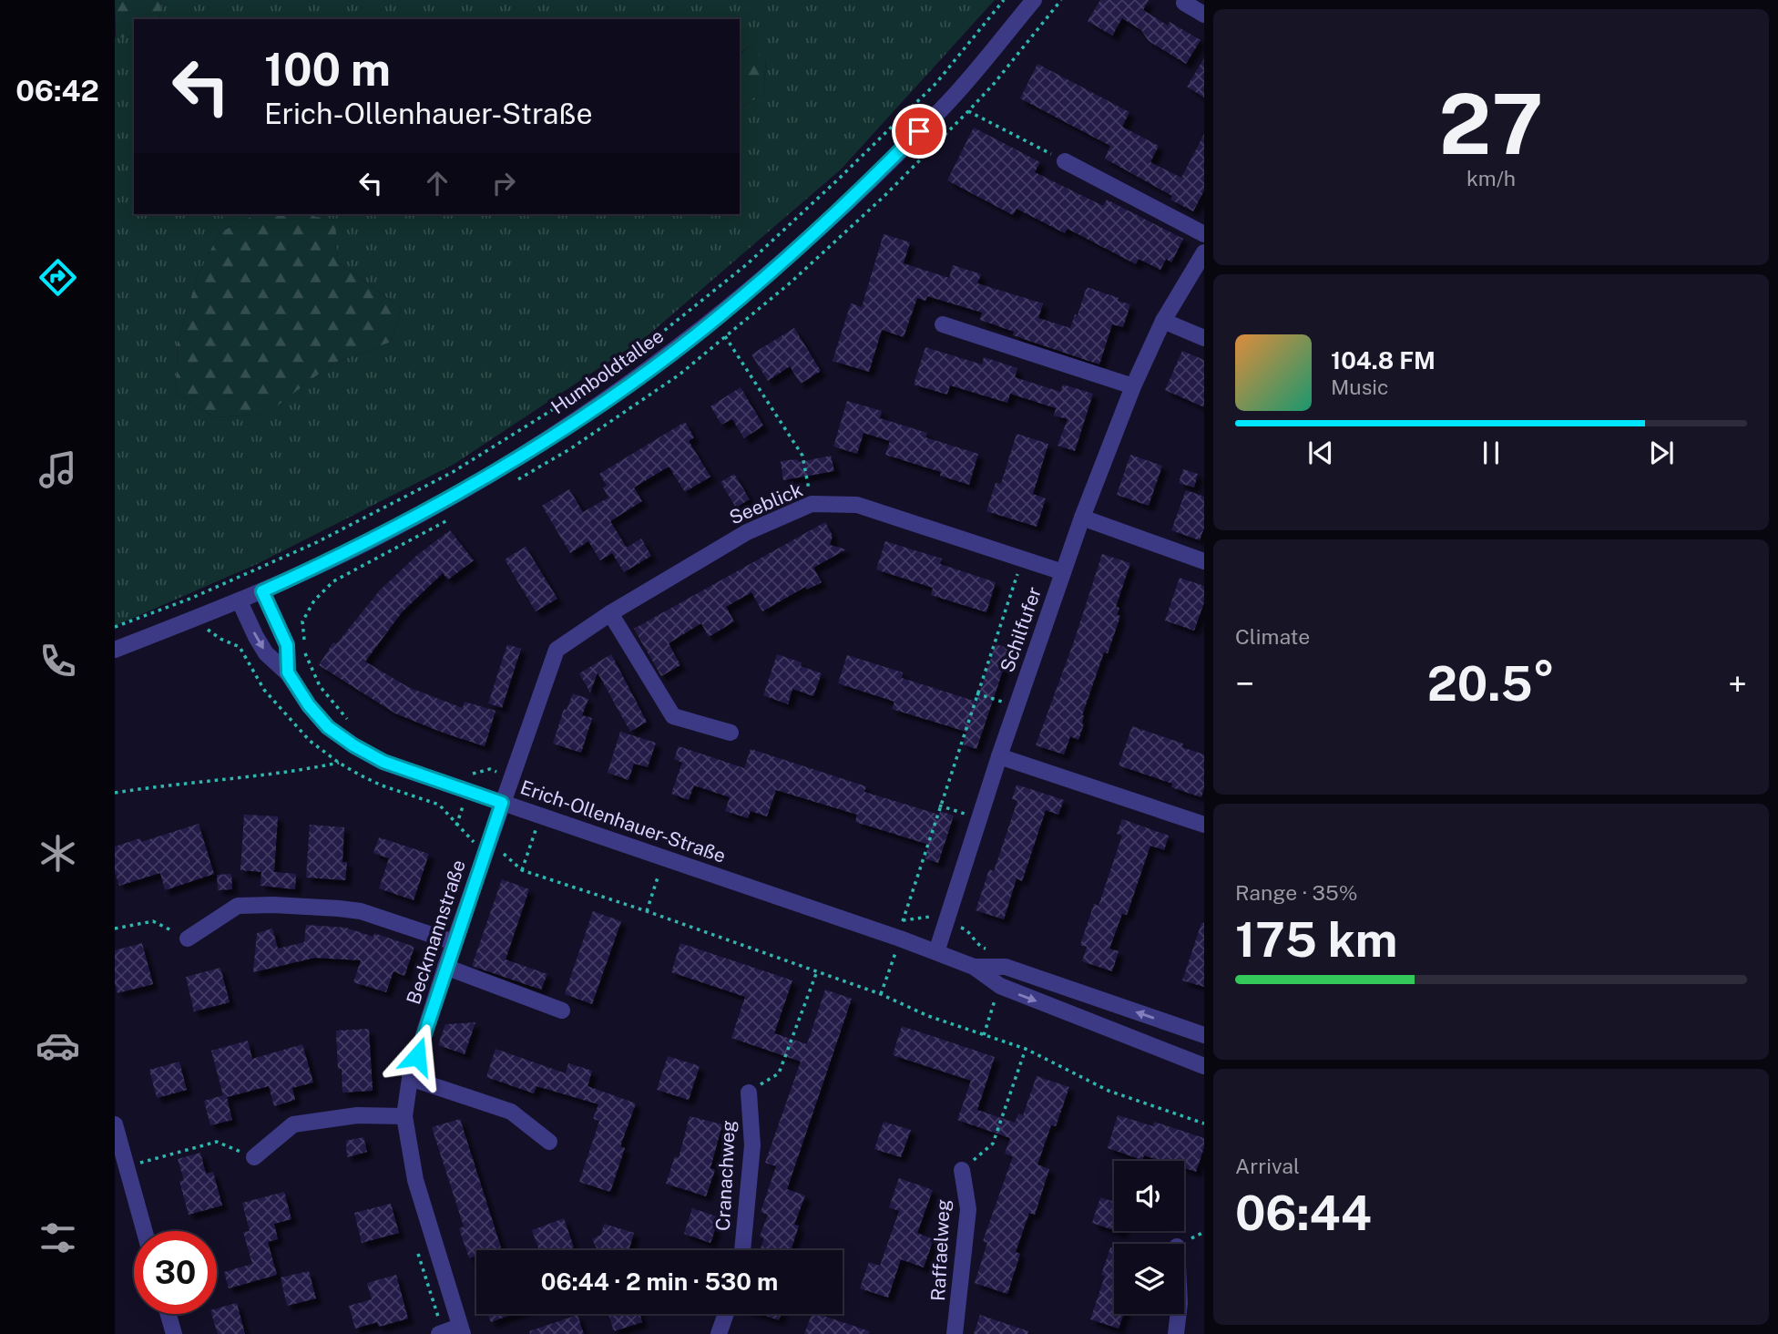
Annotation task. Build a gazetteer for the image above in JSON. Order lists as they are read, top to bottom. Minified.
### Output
{"streets":{"street":["Humboldtallee","Seeblick","Schilfufer","Erich-Ollenhauer-Straße","Beckmannstraße","Cranachweg","Raffaelweg"]},"crossings":[["Humboldtallee","Erich-Ollenhauer-Straße"],["Seeblick","Schilfufer"],["Seeblick","Erich-Ollenhauer-Straße"],["Seeblick","Beckmannstraße"],["Schilfufer","Erich-Ollenhauer-Straße"],["Erich-Ollenhauer-Straße","Beckmannstraße"]],"page":{"tabs":"06:42","tile":[["27","km/h"],"Climate",["Range · 35%","175 km"],["Arrival","06:44"]],"turn":["100 m","Erich-Ollenhauer-Straße"],"song":["104.8 FM","Music"],"heat":["−","20.5°","+"],"limit":"30","trip":"06:44 · 2 min · 530 m"}}
